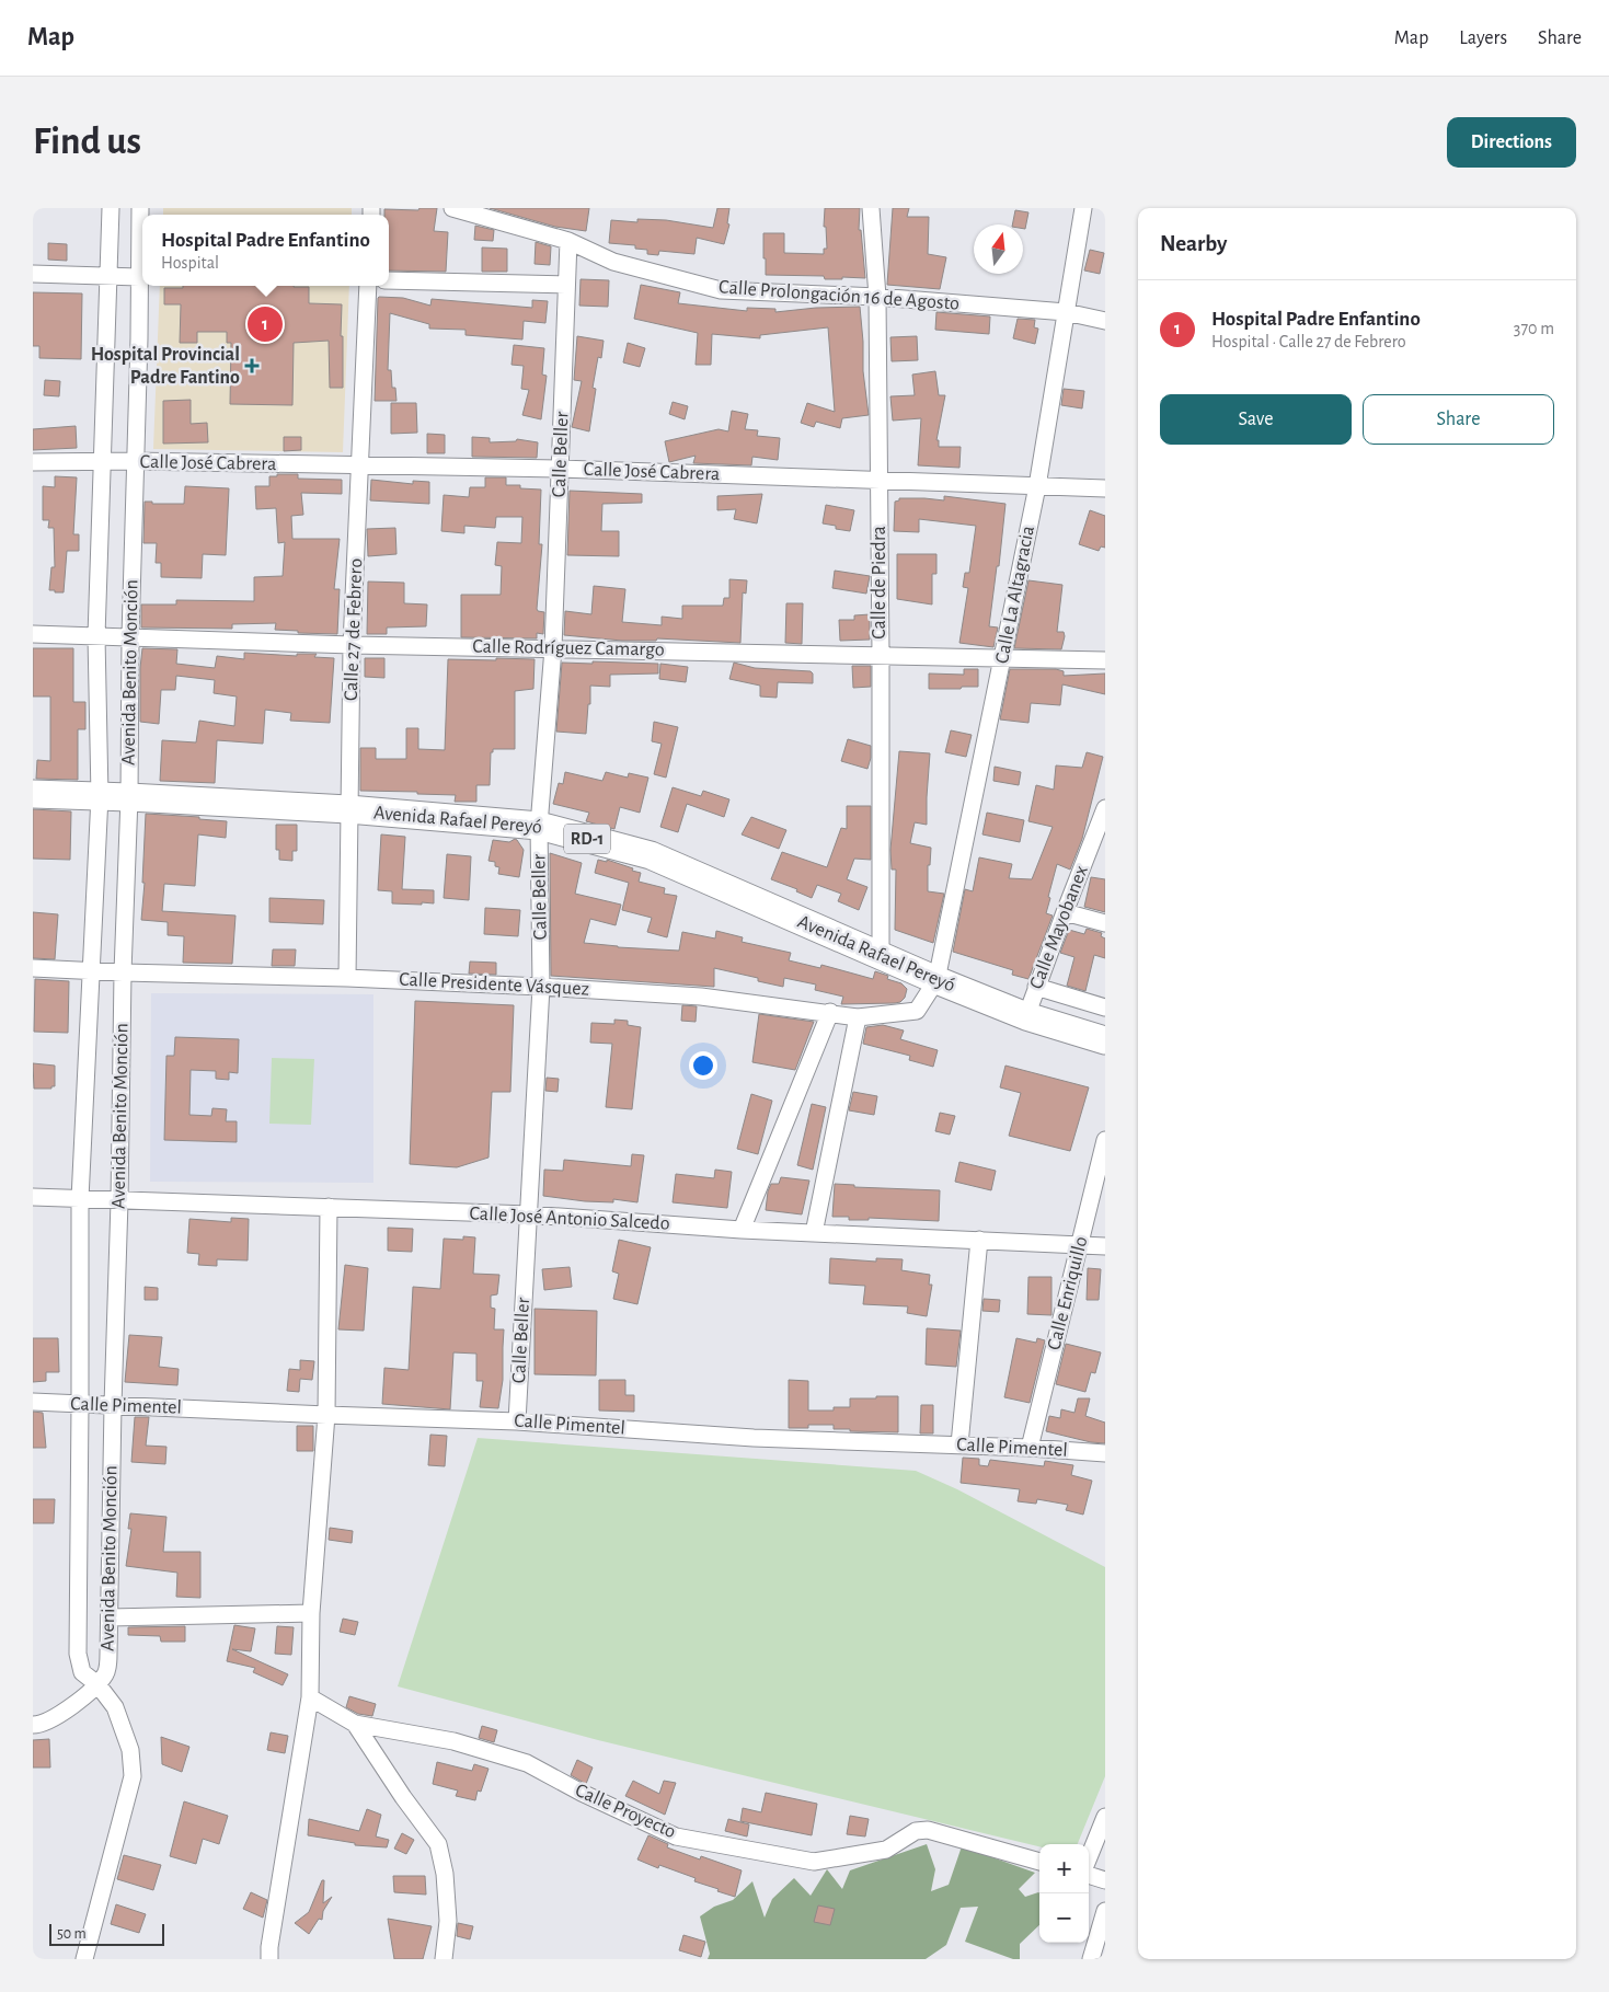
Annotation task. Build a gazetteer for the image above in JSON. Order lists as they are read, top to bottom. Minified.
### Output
{"streets":{"main road":["Avenida Rafael Pereyó","RD-1"],"street":["Calle Prolongación 16 de Agosto","Calle Beller","Calle José Cabrera","Calle de Piedra","Calle La Altagracia","Calle 27 de Febrero","Calle Rodríguez Camargo","Avenida Benito Monción","Calle Mayobanex","Calle Presidente Vásquez","Calle José Antonio Salcedo","Calle Enriquillo","Calle Pimentel","Calle Proyecto"]},"crossings":[["Calle Prolongación 16 de Agosto","Calle Beller"],["Calle Prolongación 16 de Agosto","Calle de Piedra"],["Calle Prolongación 16 de Agosto","Calle La Altagracia"],["Calle Beller","Calle José Cabrera"],["Calle Beller","Calle Rodríguez Camargo"],["Calle Beller","Avenida Rafael Pereyó"],["Calle Beller","Calle Presidente Vásquez"],["Calle Beller","Calle José Antonio Salcedo"],["Calle Beller","Calle Pimentel"],["Calle José Cabrera","Calle de Piedra"],["Calle José Cabrera","Calle La Altagracia"],["Calle José Cabrera","Calle 27 de Febrero"],["Calle José Cabrera","Avenida Benito Monción"],["Calle de Piedra","Calle Rodríguez Camargo"],["Calle de Piedra","Avenida Rafael Pereyó"],["Calle La Altagracia","Calle Rodríguez Camargo"],["Calle La Altagracia","Avenida Rafael Pereyó"],["Calle La Altagracia","Calle Presidente Vásquez"],["Calle 27 de Febrero","Calle Rodríguez Camargo"],["Calle 27 de Febrero","Avenida Rafael Pereyó"],["Calle 27 de Febrero","Calle Presidente Vásquez"],["Calle Rodríguez Camargo","Avenida Benito Monción"],["Avenida Benito Monción","Avenida Rafael Pereyó"],["Avenida Benito Monción","Calle Presidente Vásquez"],["Avenida Benito Monción","Calle José Antonio Salcedo"],["Avenida Benito Monción","Calle Pimentel"],["Avenida Rafael Pereyó","Calle Mayobanex"],["Avenida Rafael Pereyó","Calle Presidente Vásquez"],["Calle José Antonio Salcedo","Calle Enriquillo"],["Calle Enriquillo","Calle Pimentel"]],"places":{"health":["Hospital Provincial Padre Fantino"]},"scale_bar":"50 m","north":"top","page":{"header":"Map","nav":["Map","Layers","Share"],"buttons":["Directions",["Save","Share"]],"title":"Find us","heading":"Nearby","popup":["Hospital Padre Enfantino","Hospital"],"list":[{"mark":"1","name":"Hospital Padre Enfantino","note":"Hospital · Calle 27 de Febrero","value":"370 m"}],"pins":"1","map_buttons":["+","−"],"scale":"50 m"}}
